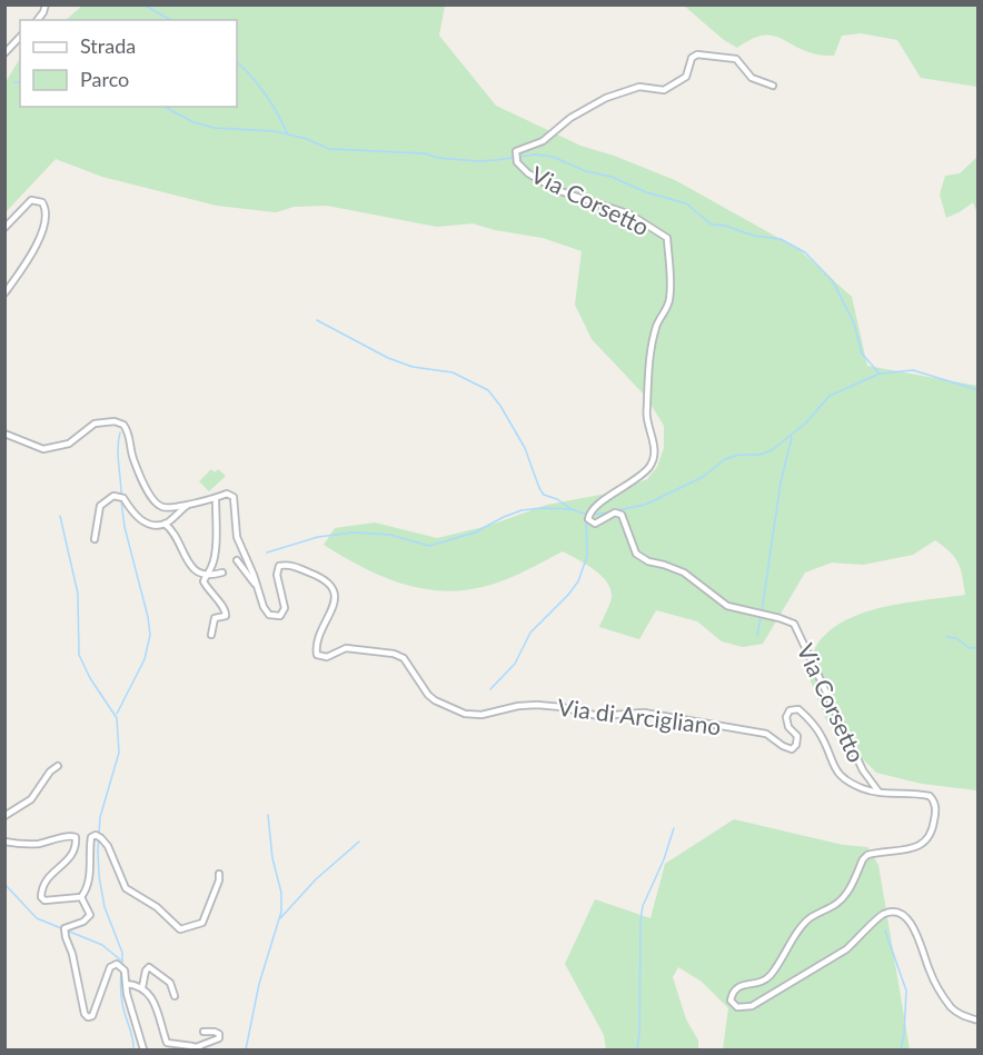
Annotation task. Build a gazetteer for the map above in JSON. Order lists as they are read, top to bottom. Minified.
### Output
{"streets":{"street":["Via Corsetto","Via di Arcigliano"]},"crossings":[["Via Corsetto","Via di Arcigliano"]],"legend":["Strada","Parco"]}
